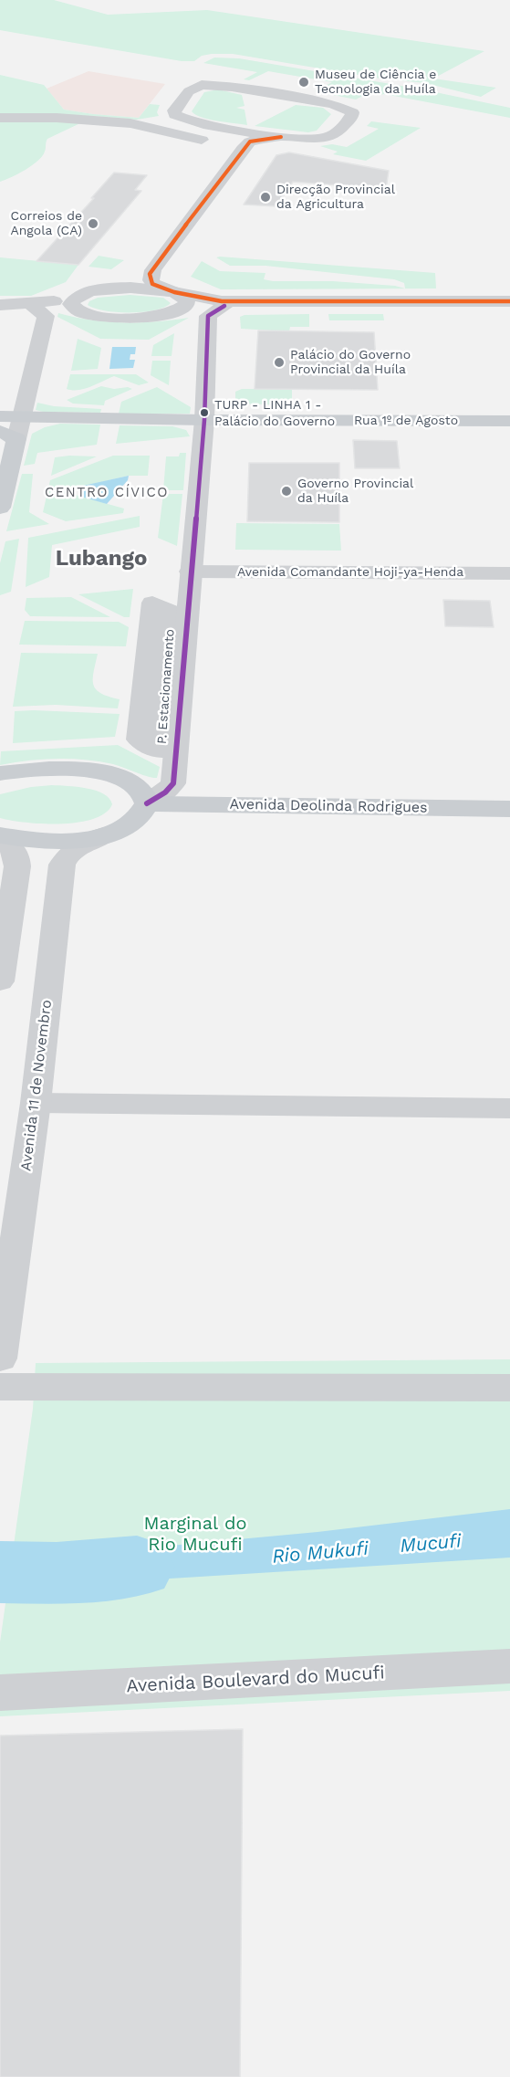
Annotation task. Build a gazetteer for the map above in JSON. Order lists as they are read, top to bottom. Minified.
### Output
{"streets":{"main road":["Rua 1º de Agosto","Avenida Deolinda Rodrigues"],"street":["Avenida Comandante Hoji-ya-Henda","P. Estacionamento","Avenida 11 de Novembro","Avenida Boulevard do Mucufi"]},"districts":["CENTRO CÍVICO","Lubango"],"water":["Mucufi","Rio Mukufi"],"parks":["Marginal do Rio Mucufi"],"places":["Museu de Ciência e Tecnologia da Huíla","Direcção Provincial da Agricultura","Correios de Angola (CA)","Palácio do Governo Provincial da Huíla","TURP - LINHA 1 - Palácio do Governo","Governo Provincial da Huíla"]}
